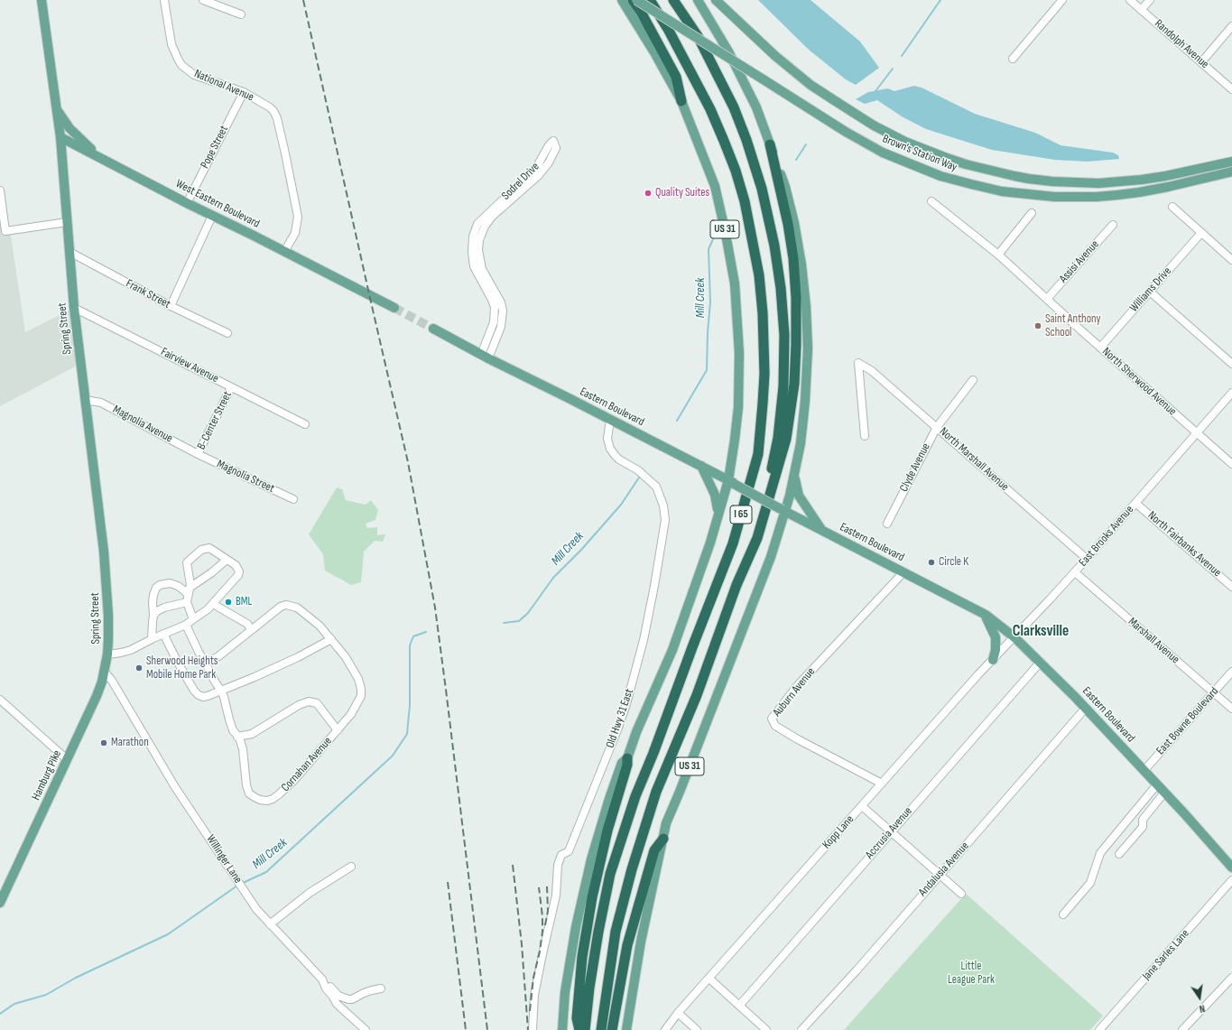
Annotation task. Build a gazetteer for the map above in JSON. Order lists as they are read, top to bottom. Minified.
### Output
{"streets":{"highway":["I 65"],"main road":["Brown's Station Way","West Eastern Boulevard","US 31","Spring Street","Eastern Boulevard","Hamburg Pike"],"street":["Randolph Avenue","National Avenue","Pope Street","Sodrel Drive","Assisi Avenue","Williams Drive","Frank Street","Fairview Avenue","North Sherwood Avenue","B-Center Street","Magnolia Avenue","North Marshall Avenue","Clyde Avenue","Magnolia Street","East Brooks Avenue","North Fairbanks Avenue","Marshall Avenue","Auburn Avenue","Old Hwy 31 East","East Bowne Boulevard","Cornahan Avenue","Kopp Lane","Accrusia Avenue","Willinger Lane","Andalusia Avenue","Jane Sarles Lane"]},"crossings":[["National Avenue","Pope Street"],["National Avenue","West Eastern Boulevard"],["Pope Street","West Eastern Boulevard"],["Sodrel Drive","Eastern Boulevard"],["West Eastern Boulevard","Spring Street"],["US 31","Eastern Boulevard"],["Assisi Avenue","North Sherwood Avenue"],["Williams Drive","North Sherwood Avenue"],["Frank Street","Spring Street"],["Spring Street","Fairview Avenue"],["Spring Street","Magnolia Avenue"],["Spring Street","Hamburg Pike"],["Fairview Avenue","B-Center Street"],["North Sherwood Avenue","East Brooks Avenue"],["Eastern Boulevard","East Brooks Avenue"],["Eastern Boulevard","Auburn Avenue"],["Eastern Boulevard","Old Hwy 31 East"],["Eastern Boulevard","East Bowne Boulevard"],["Eastern Boulevard","Kopp Lane"],["Eastern Boulevard","Accrusia Avenue"],["Eastern Boulevard","Andalusia Avenue"],["B-Center Street","Magnolia Avenue"],["B-Center Street","Magnolia Street"],["Magnolia Avenue","Magnolia Street"],["North Marshall Avenue","Clyde Avenue"],["North Marshall Avenue","East Brooks Avenue"],["East Brooks Avenue","North Fairbanks Avenue"],["East Brooks Avenue","Marshall Avenue"],["East Brooks Avenue","Kopp Lane"],["Marshall Avenue","East Bowne Boulevard"],["Auburn Avenue","Kopp Lane"],["Hamburg Pike","Willinger Lane"]],"districts":["Clarksville"],"water":["Mill Creek"],"parks":["Little League Park"],"places":["Quality Suites","Saint Anthony School","Circle K","BML","Sherwood Heights Mobile Home Park","Marathon"],"north":"bottom"}
